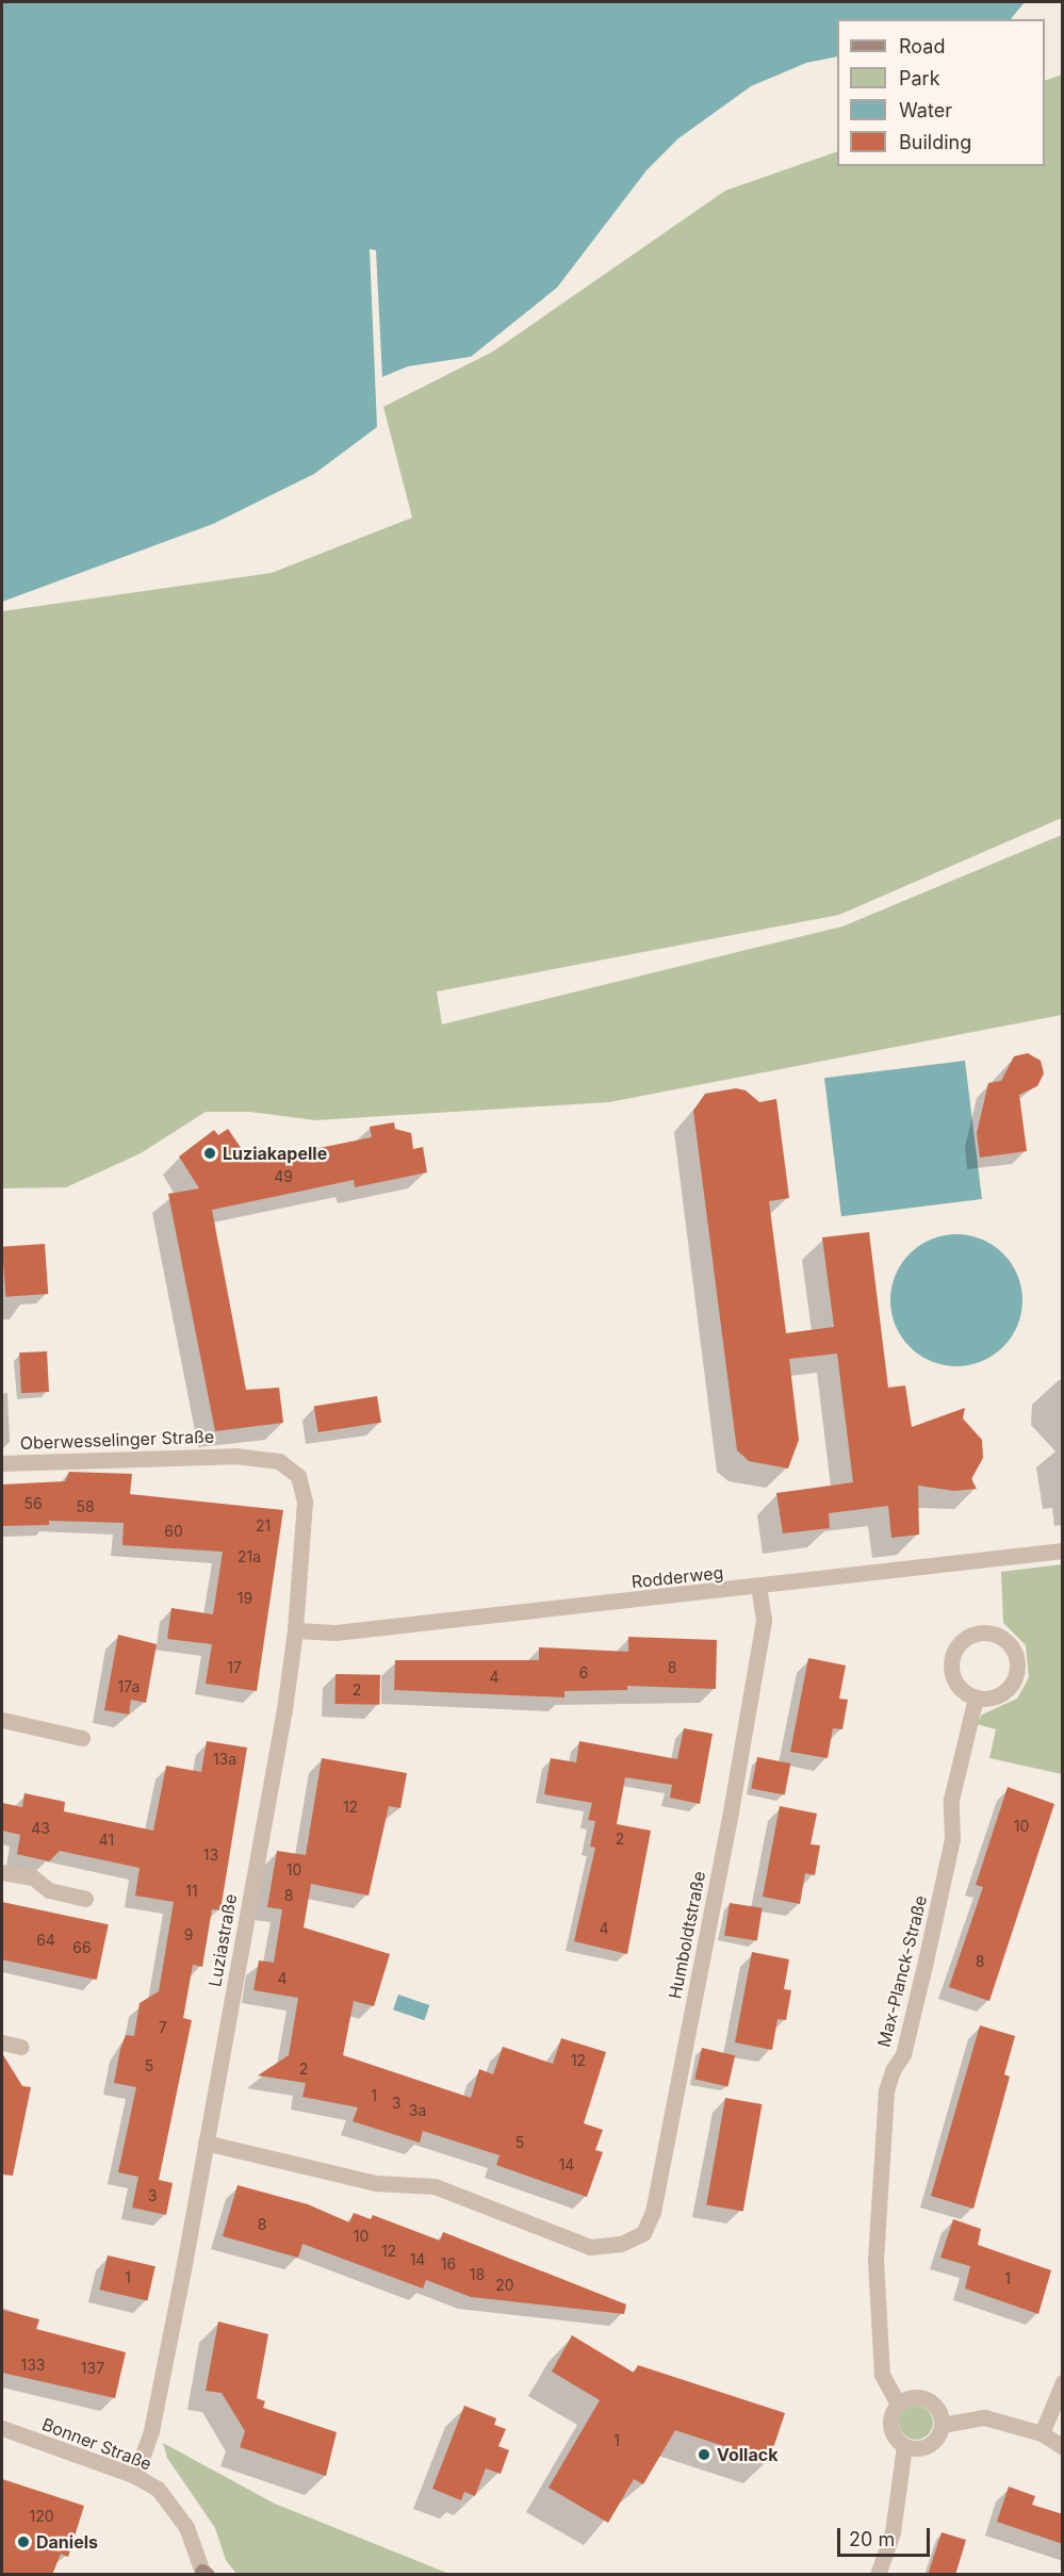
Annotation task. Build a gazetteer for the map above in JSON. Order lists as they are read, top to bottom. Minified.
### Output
{"streets":{"street":["Oberwesselinger Straße","Rodderweg","Humboldtstraße","Luziastraße","Max-Planck-Straße","Bonner Straße"]},"crossings":[["Oberwesselinger Straße","Luziastraße"],["Rodderweg","Humboldtstraße"],["Rodderweg","Luziastraße"],["Humboldtstraße","Luziastraße"],["Luziastraße","Bonner Straße"]],"places":["Luziakapelle","Vollack","Daniels"],"house_numbers":["49","56","58","21","60","21a","19","17","8","6","4","17a","2","13a","12","10","43","2","41","13","10","11","8","4","9","64","66","8","4","7","12","5","2","1","3","3a","5","14","3","8","10","12","14","16","18","1","1","20","133","137","1","120"],"legend":["Road","Park","Water","Building"],"scale_bar":"20 m"}
